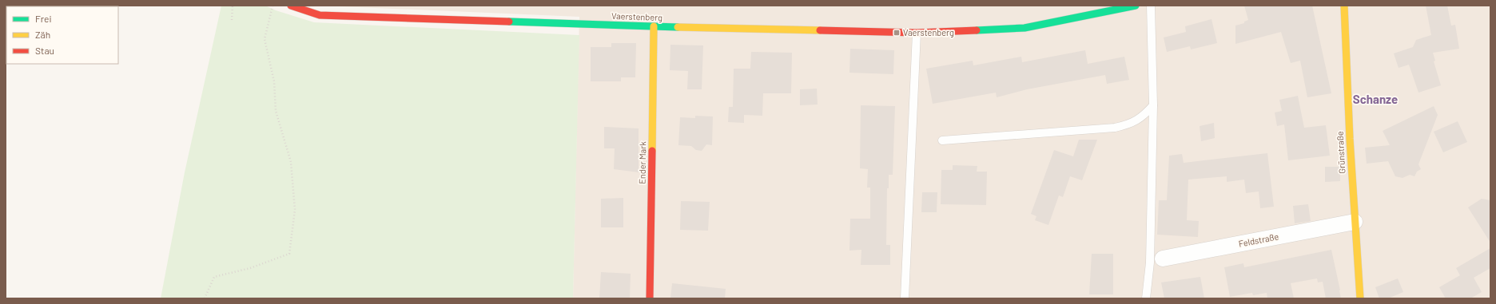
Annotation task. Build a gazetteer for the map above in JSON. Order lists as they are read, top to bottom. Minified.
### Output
{"streets":{"street":["Vaerstenberg","Grünstraße","Ender Mark","Feldstraße"]},"crossings":[["Vaerstenberg","Ender Mark"],["Grünstraße","Feldstraße"]],"districts":["Schanze"],"places":{"transit":["Vaerstenberg"]},"legend":["Frei","Zäh","Stau"]}
